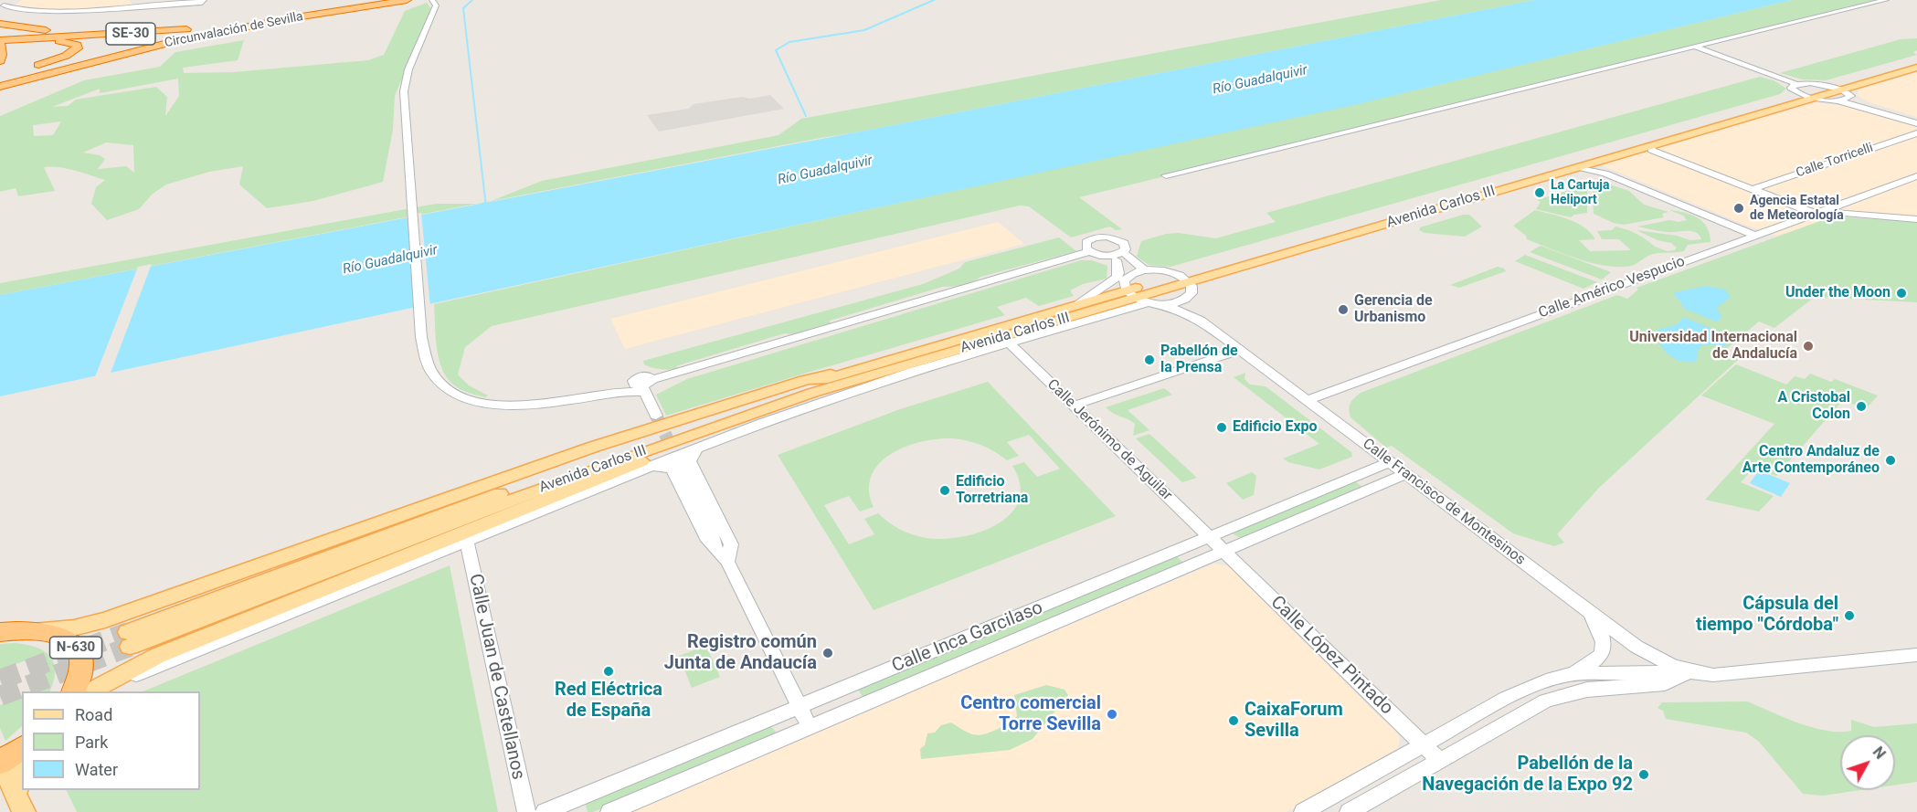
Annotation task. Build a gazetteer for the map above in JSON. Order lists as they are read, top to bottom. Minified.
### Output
{"streets":{"highway":["Circunvalación de Sevilla","SE-30","N-630"],"main road":["Avenida Carlos III"],"street":["Calle Torricelli","Calle Américo Vespucio","Calle Jerónimo de Aguilar","Calle Francisco de Montesinos","Calle Inca Garcilaso","Calle López Pintado","Calle Juan de Castellanos"]},"crossings":[["Avenida Carlos III","Calle Francisco de Montesinos"],["Calle Américo Vespucio","Calle Francisco de Montesinos"],["Calle Jerónimo de Aguilar","Calle Inca Garcilaso"],["Calle Jerónimo de Aguilar","Calle López Pintado"],["Calle Francisco de Montesinos","Calle Inca Garcilaso"],["Calle Inca Garcilaso","Calle López Pintado"]],"water":["Río Guadalquivir"],"places":["La Cartuja Heliport","Agencia Estatal de Meteorología","Under the Moon","Gerencia de Urbanismo","Universidad Internacional de Andalucía","Pabellón de la Prensa","A Cristobal Colon","Edificio Expo","Centro Andaluz de Arte Contemporáneo","Edificio Torretriana","Cápsula del tiempo \"Córdoba\"","Registro común Junta de Andaucía","Red Eléctrica de España","Centro comercial Torre Sevilla","CaixaForum Sevilla","Pabellón de la Navegación de la Expo 92"],"legend":["Road","Park","Water"],"north":"top right"}
